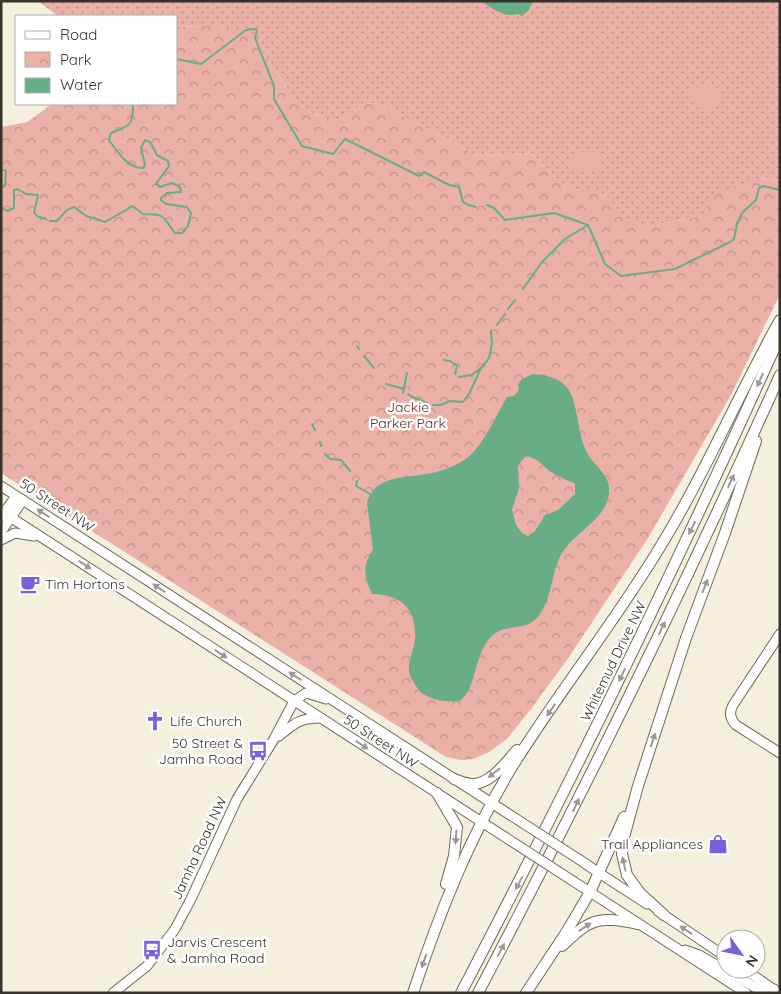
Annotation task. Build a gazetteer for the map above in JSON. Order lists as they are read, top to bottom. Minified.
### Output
{"streets":{"highway":["Whitemud Drive NW"],"main road":["50 Street NW","Jamha Road NW"]},"crossings":[["50 Street NW","Jamha Road NW"]],"parks":["Jackie Parker Park"],"places":{"cafe":["Tim Hortons"],"church":["Life Church"],"bus stop":["50 Street & Jamha Road","Jarvis Crescent & Jamha Road"],"shop":["Trail Appliances"]},"legend":["Road","Park","Water"],"north":"bottom right"}
